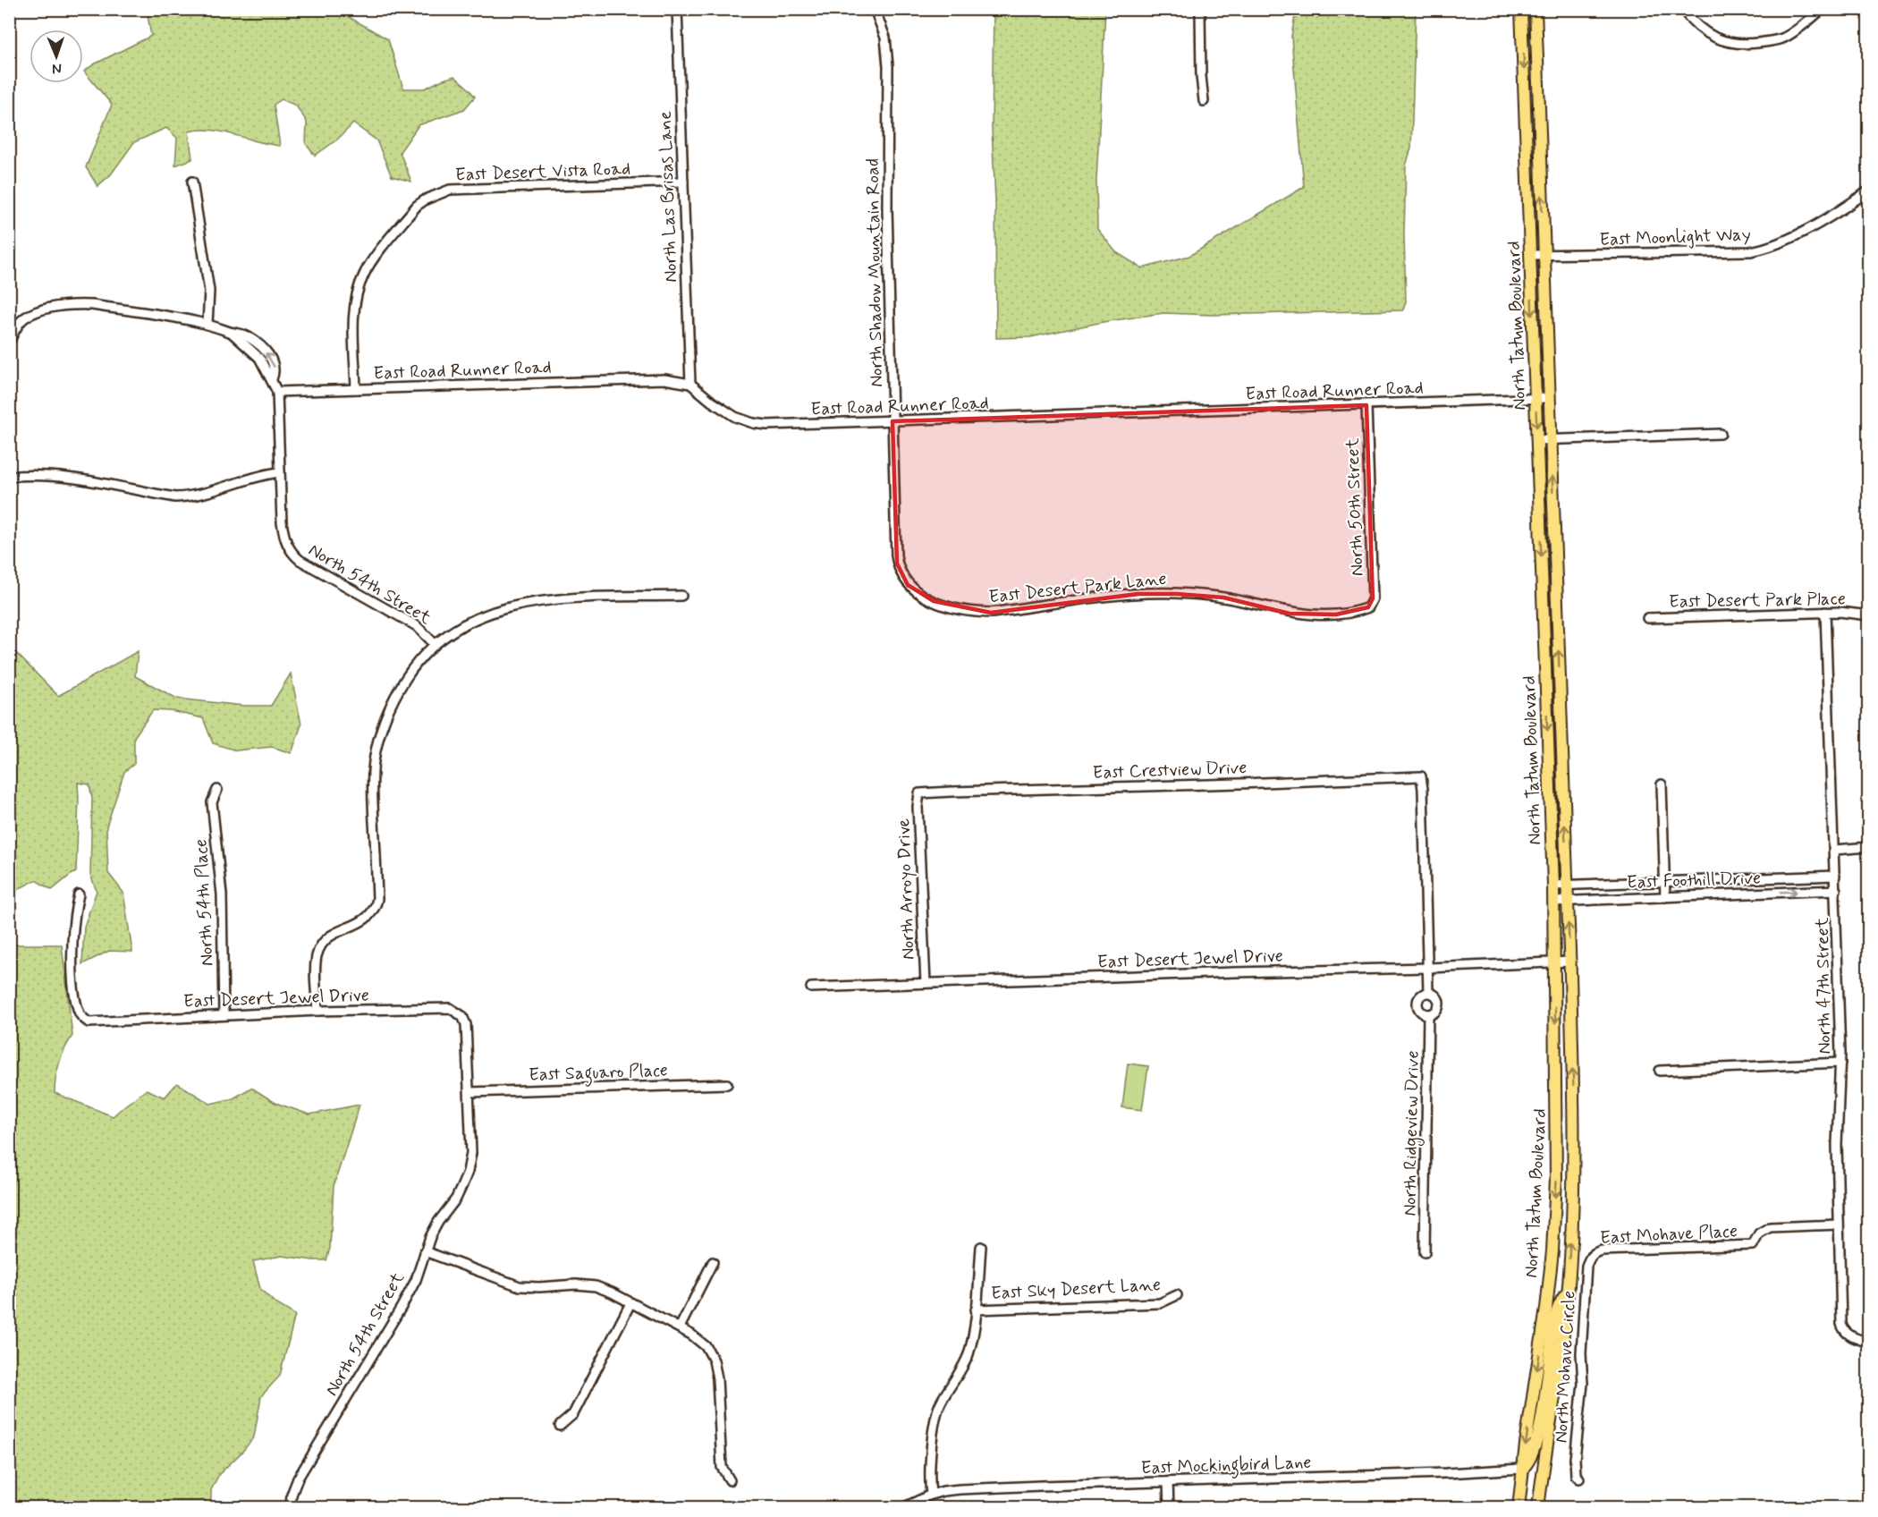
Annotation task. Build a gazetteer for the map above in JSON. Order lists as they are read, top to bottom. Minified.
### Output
{"streets":{"main road":["North Tatum Boulevard"],"street":["East Desert Vista Road","North Las Brisas Lane","East Moonlight Way","North Shadow Mountain Road","East Road Runner Road","North 50th Street","North 54th Street","East Desert Park Lane","East Desert Park Place","East Crestview Drive","East Foothill Drive","North Arroyo Drive","North 54th Place","East Desert Jewel Drive","North 47th Street","East Saguaro Place","North Ridgeview Drive","East Mohave Place","East Sky Desert Lane","North Mohave Circle","East Mockingbird Lane"]},"crossings":[["East Desert Vista Road","North Las Brisas Lane"],["East Desert Vista Road","East Road Runner Road"],["North Las Brisas Lane","East Road Runner Road"],["East Moonlight Way","North Tatum Boulevard"],["North Shadow Mountain Road","East Road Runner Road"],["North Shadow Mountain Road","East Desert Park Lane"],["North Tatum Boulevard","East Road Runner Road"],["North Tatum Boulevard","East Foothill Drive"],["North Tatum Boulevard","East Desert Jewel Drive"],["North Tatum Boulevard","East Mockingbird Lane"],["East Road Runner Road","North 50th Street"],["East Road Runner Road","North 54th Street"],["North 50th Street","East Desert Park Lane"],["North 54th Street","East Desert Jewel Drive"],["North 54th Street","East Saguaro Place"],["East Desert Park Place","North 47th Street"],["East Crestview Drive","North Arroyo Drive"],["East Crestview Drive","North Ridgeview Drive"],["East Foothill Drive","North 47th Street"],["North Arroyo Drive","East Desert Jewel Drive"],["North 54th Place","East Desert Jewel Drive"],["East Desert Jewel Drive","North Ridgeview Drive"],["North 47th Street","East Mohave Place"],["East Mohave Place","North Mohave Circle"]],"north":"bottom"}
